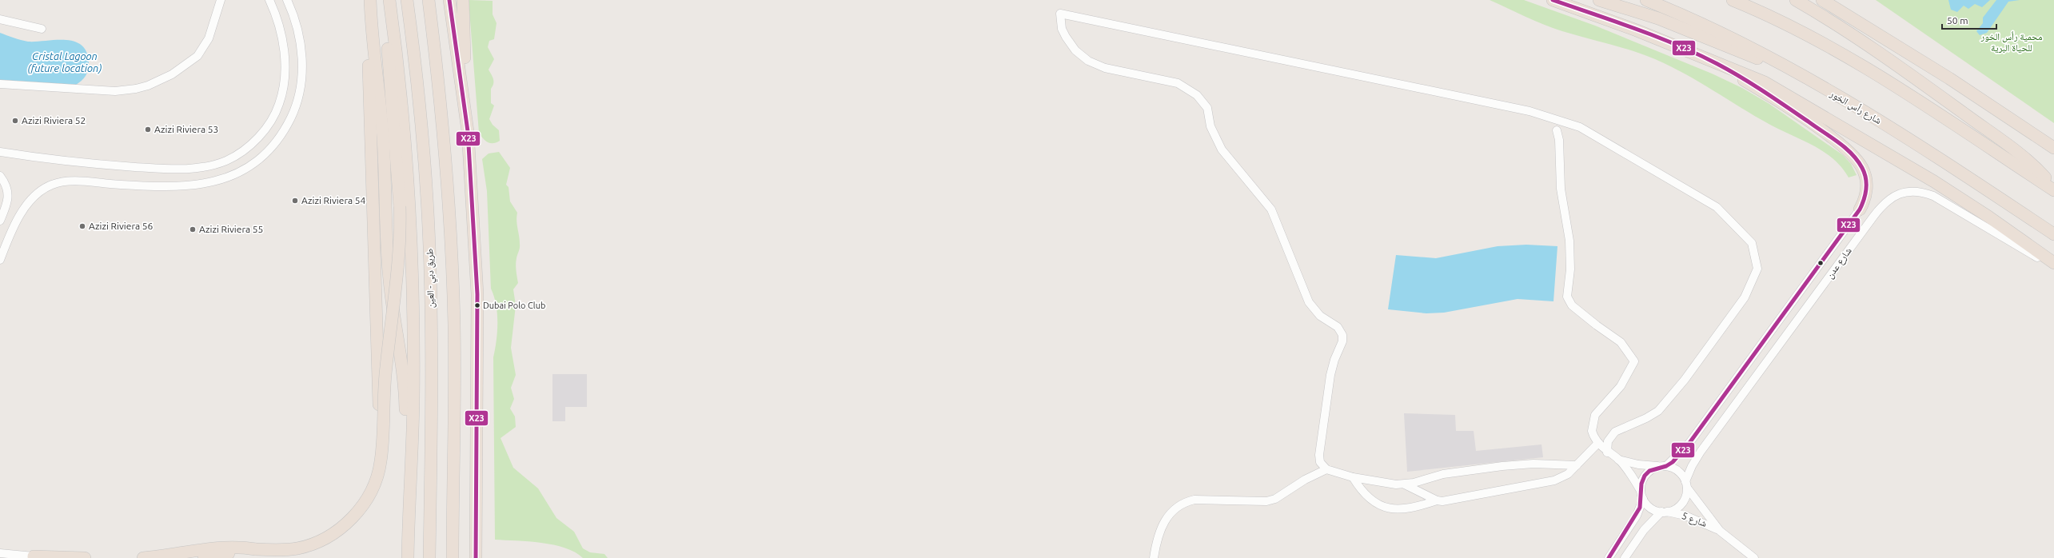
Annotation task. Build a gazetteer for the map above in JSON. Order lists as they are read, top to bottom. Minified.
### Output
{"streets":{"highway":["شارع رأس الخور","طريق دبي - العين"],"street":["شارع عدن","شارع 5"]},"crossings":[["شارع عدن","شارع 5"]],"water":["Cristal Lagoon (future location)"],"parks":["محمية رأس الخور للحياة البرية"],"places":["Azizi Riviera 52","Azizi Riviera 53","Azizi Riviera 54","Azizi Riviera 56","Azizi Riviera 55","Dubai Polo Club"],"lines":["transit line X23"],"scale_bar":"50 m"}
